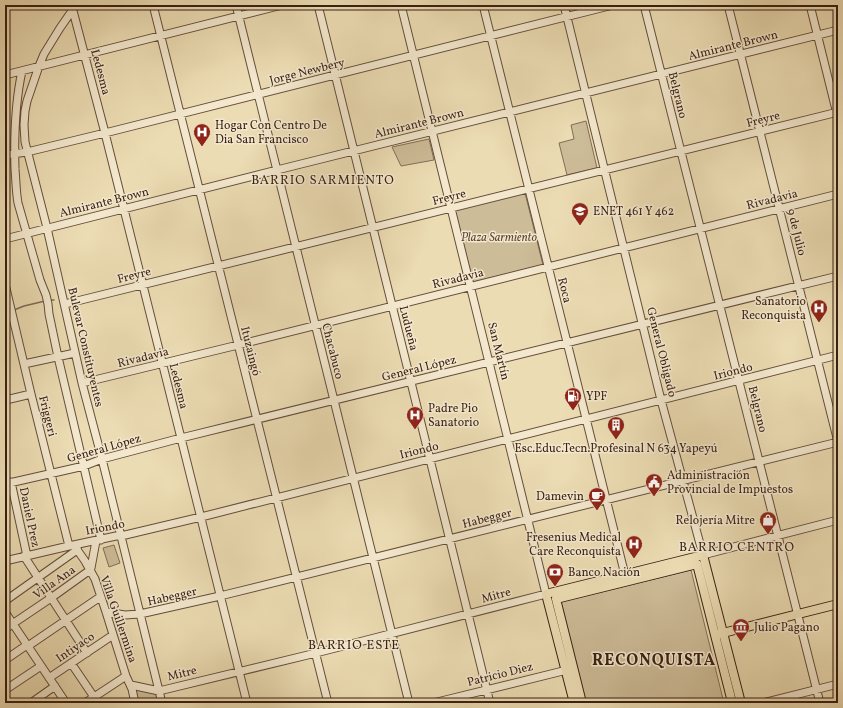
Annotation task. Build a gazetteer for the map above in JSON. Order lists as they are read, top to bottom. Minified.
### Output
{"streets":{"main road":["San Martín","General Obligado","Mitre"],"street":["Almirante Brown","Jorge Newbery","Ledesma","Belgrano","Freyre","Rivadavia","9 de Julio","Roca","Ludueña","Bulevar Constituyentes","Ituzaingó","Chacabuco","General López","Iriondo","Friggeri","Daniel Prez","Habegger","Villa Ana","Villa Guillermina","Intiyaco","Patricio Diez"]},"crossings":[["Almirante Brown","Ledesma"],["Almirante Brown","Belgrano"],["Almirante Brown","9 de Julio"],["Almirante Brown","Roca"],["Almirante Brown","Ludueña"],["Almirante Brown","Bulevar Constituyentes"],["Almirante Brown","Ituzaingó"],["Almirante Brown","Chacabuco"],["Almirante Brown","San Martín"],["Almirante Brown","General Obligado"],["Jorge Newbery","Ledesma"],["Jorge Newbery","Roca"],["Jorge Newbery","Ludueña"],["Jorge Newbery","Bulevar Constituyentes"],["Jorge Newbery","Ituzaingó"],["Jorge Newbery","Chacabuco"],["Jorge Newbery","San Martín"],["Jorge Newbery","General Obligado"],["Ledesma","Freyre"],["Ledesma","Rivadavia"],["Ledesma","Bulevar Constituyentes"],["Ledesma","General López"],["Ledesma","Iriondo"],["Ledesma","Habegger"],["Ledesma","Mitre"],["Belgrano","Freyre"],["Belgrano","Rivadavia"],["Belgrano","General López"],["Belgrano","Iriondo"],["Belgrano","Habegger"],["Belgrano","Mitre"],["Freyre","9 de Julio"],["Freyre","Roca"],["Freyre","Ludueña"],["Freyre","Bulevar Constituyentes"],["Freyre","Ituzaingó"],["Freyre","Chacabuco"],["Freyre","San Martín"],["Freyre","General Obligado"],["Rivadavia","9 de Julio"],["Rivadavia","Roca"],["Rivadavia","Ludueña"],["Rivadavia","Bulevar Constituyentes"],["Rivadavia","Ituzaingó"],["Rivadavia","Chacabuco"],["Rivadavia","San Martín"],["Rivadavia","General Obligado"],["9 de Julio","General López"],["9 de Julio","Iriondo"],["9 de Julio","Habegger"],["Roca","General López"],["Roca","Iriondo"],["Roca","Habegger"],["Roca","Mitre"],["Ludueña","General López"],["Ludueña","Iriondo"],["Ludueña","Habegger"],["Ludueña","Mitre"],["Ludueña","Patricio Diez"],["Bulevar Constituyentes","General López"],["Bulevar Constituyentes","Iriondo"],["Bulevar Constituyentes","Habegger"],["Bulevar Constituyentes","Mitre"],["Ituzaingó","General López"],["Ituzaingó","Iriondo"],["Ituzaingó","Habegger"],["Ituzaingó","Mitre"],["Chacabuco","General López"],["Chacabuco","Iriondo"],["Chacabuco","Habegger"],["Chacabuco","Mitre"],["San Martín","General López"],["San Martín","Iriondo"],["San Martín","Habegger"],["San Martín","Mitre"],["San Martín","Patricio Diez"],["General Obligado","General López"],["General Obligado","Iriondo"],["General Obligado","Habegger"],["General Obligado","Mitre"],["General López","Friggeri"],["General López","Daniel Prez"],["Iriondo","Friggeri"],["Iriondo","Daniel Prez"],["Iriondo","Villa Ana"],["Iriondo","Villa Guillermina"],["Friggeri","Villa Guillermina"],["Habegger","Villa Guillermina"],["Villa Ana","Villa Guillermina"],["Villa Guillermina","Intiyaco"]],"districts":["BARRIO SARMIENTO","BARRIO CENTRO","BARRIO ESTE","RECONQUISTA"],"parks":["Plaza Sarmiento"],"places":{"hospital":["Hogar Con Centro De Dia San Francisco","Sanatorio Reconquista","Padre Pio Sanatorio","Fresenius Medical Care Reconquista"],"school or university":["ENET 461 Y 462"],"fuel station":["YPF"],"building":["Esc.Educ.Tecn.Profesinal N 634 Yapeyú"],"public building":["Administración Provincial de Impuestos"],"cafe":["Damevin"],"shop":["Relojería Mitre"],"bank":["Banco Nación"],"museum":["Julio Pagano"]}}
